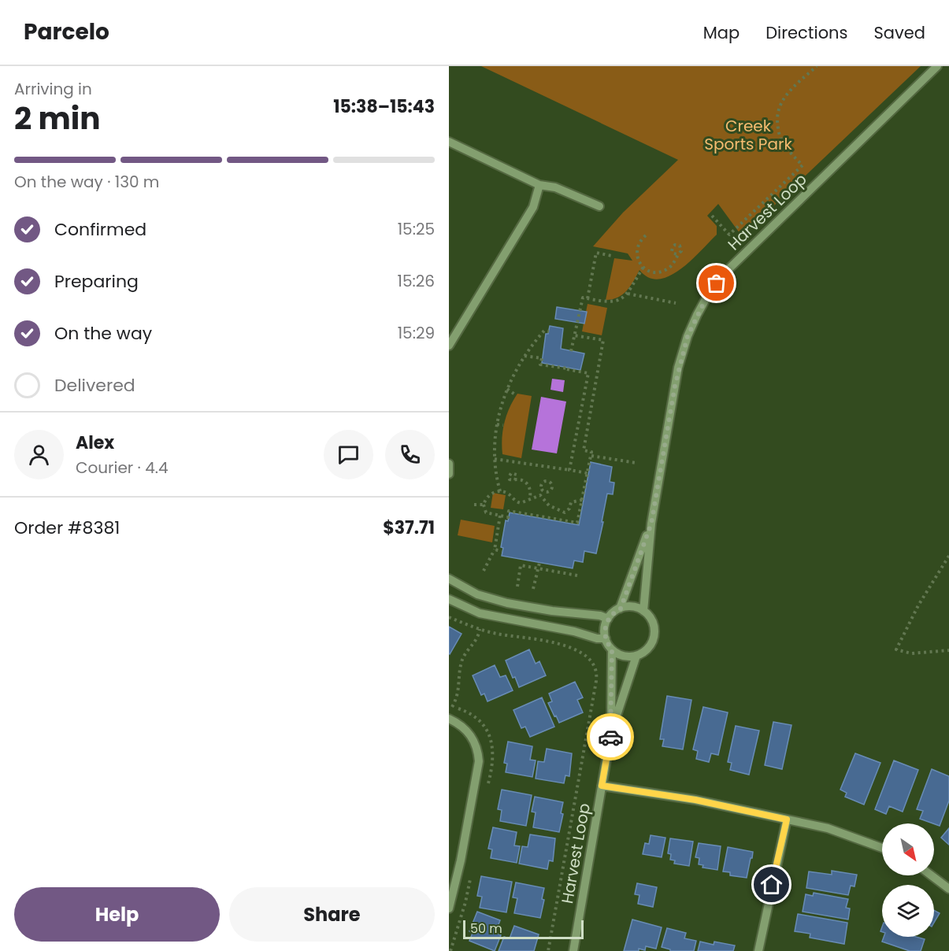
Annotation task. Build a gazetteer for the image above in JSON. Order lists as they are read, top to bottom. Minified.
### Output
{"streets":{"street":["Harvest Loop"]},"parks":["Creek Sports Park"],"scale_bar":"50 m","north":"bottom right","page":{"header":"Parcelo","nav":["Map","Directions","Saved"],"heading":["2 min","Arriving in","15:38–15:43"],"panel":["Alex","Courier · 4.4","Order #8381","$37.71"],"bar":"On the way · 130 m","list":[["Confirmed","15:25"],["Preparing","15:26"],["On the way","15:29"],"Delivered"],"buttons":["Help","Share"],"scale":"50 m"}}
